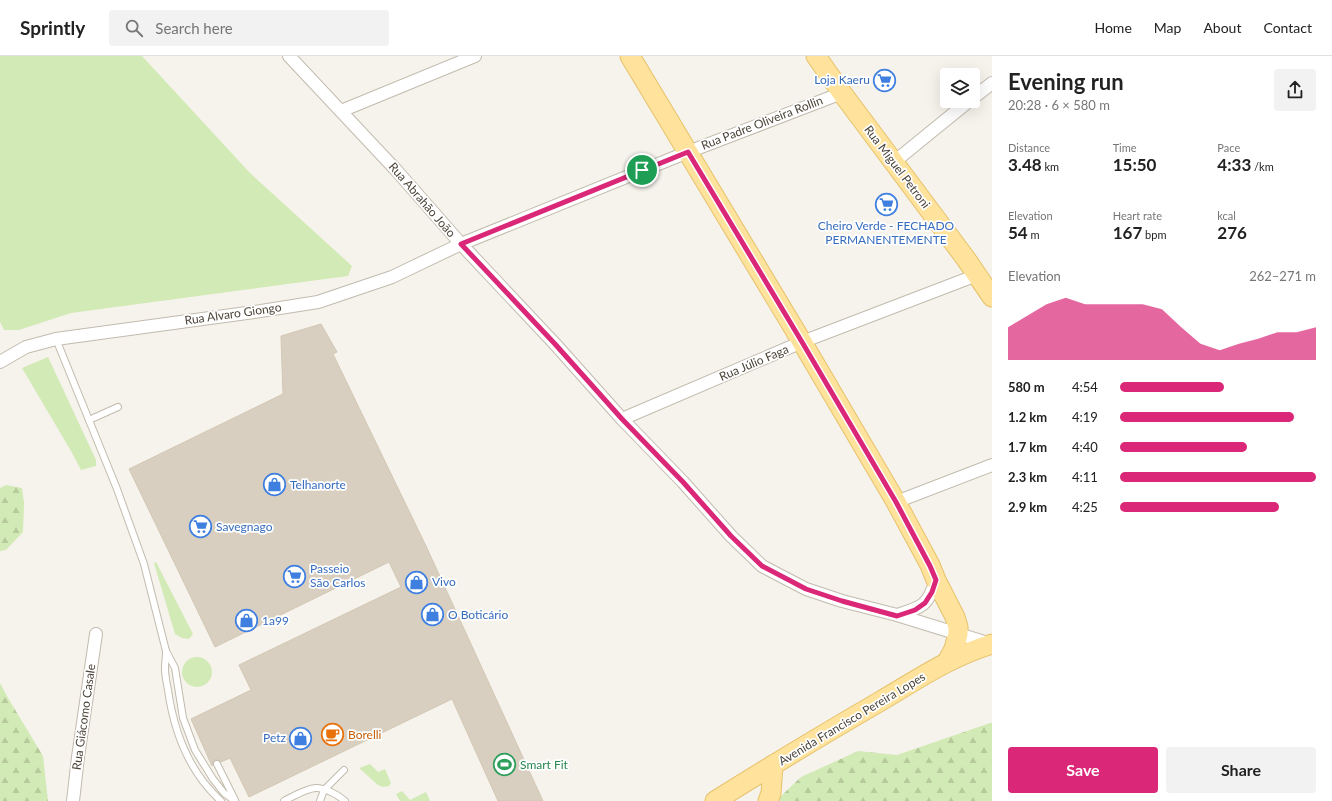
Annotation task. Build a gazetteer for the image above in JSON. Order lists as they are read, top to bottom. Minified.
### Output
{"streets":{"main road":["Rua Miguel Petroni","Avenida Francisco Pereira Lopes"],"street":["Rua Padre Oliveira Rollin","Rua Abrahão João","Rua Alvaro Giongo","Rua Júlio Faga","Rua Giácomo Casale"]},"crossings":[["Rua Padre Oliveira Rollin","Rua Miguel Petroni"],["Rua Padre Oliveira Rollin","Rua Abrahão João"],["Rua Padre Oliveira Rollin","Rua Alvaro Giongo"],["Rua Miguel Petroni","Rua Júlio Faga"],["Rua Abrahão João","Rua Alvaro Giongo"],["Rua Abrahão João","Rua Júlio Faga"],["Rua Abrahão João","Avenida Francisco Pereira Lopes"]],"places":{"supermarket":["Loja Kaeru","Cheiro Verde - FECHADO PERMANENTEMENTE","Savegnago","Passeio São Carlos"],"shop":["Telhanorte","Vivo","O Boticário","1a99","Petz"],"cafe":["Borelli"],"sports":["Smart Fit"]},"page":{"header":"Sprintly","search":"Search here","nav":["Home","Map","About","Contact"],"heading":["Evening run","20:28 · 6 × 580 m"],"stats":[["Distance","3.48 km"],["Time","15:50"],["Pace","4:33 /km"],["Elevation","54 m"],["Heart rate","167 bpm"],["kcal","276"]],"chart":["Elevation","262–271 m"],"list":[{"name":"580 m","note":"4:54"},{"name":"1.2 km","note":"4:19"},{"name":"1.7 km","note":"4:40"},{"name":"2.3 km","note":"4:11"},{"name":"2.9 km","note":"4:25"}],"buttons":["Save","Share"]}}
